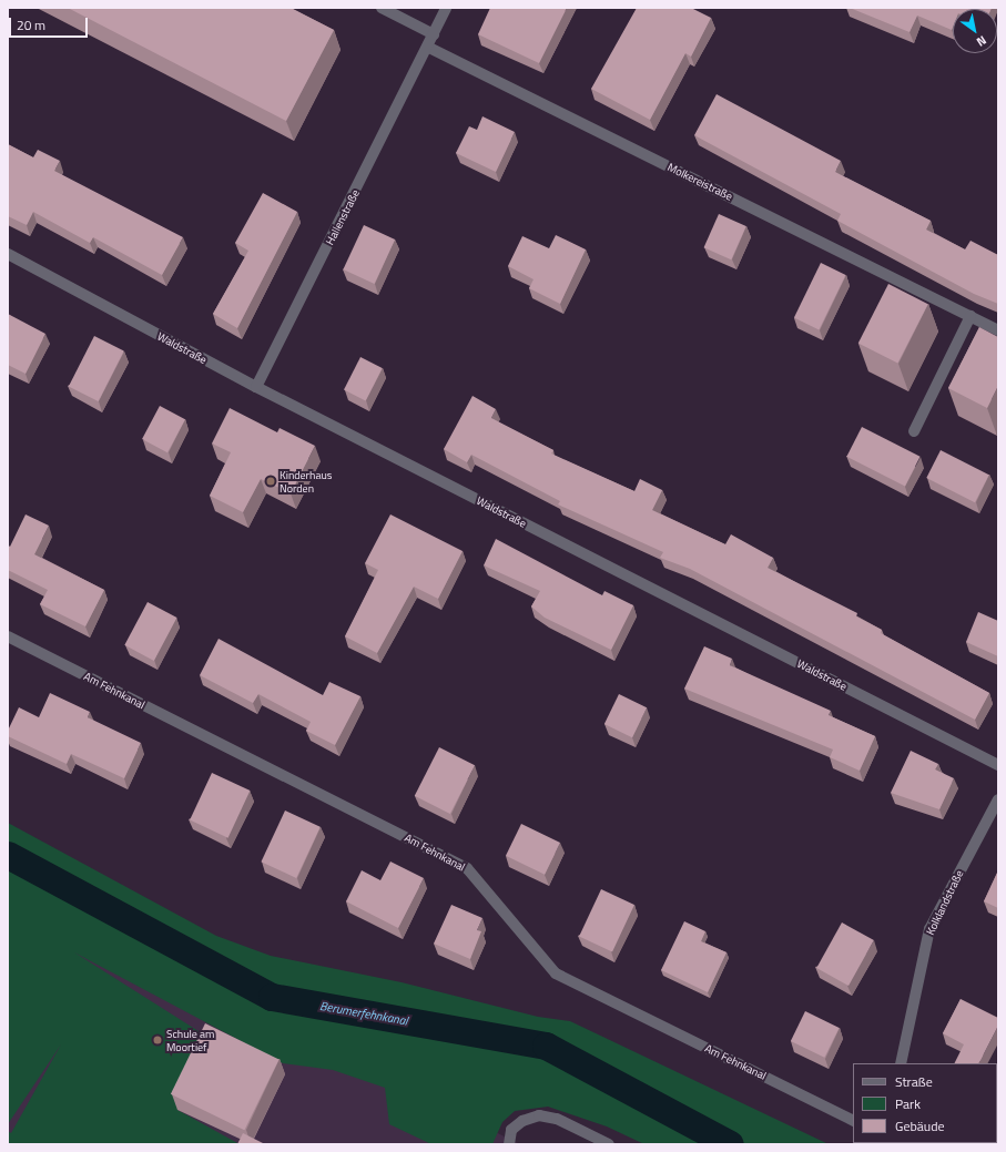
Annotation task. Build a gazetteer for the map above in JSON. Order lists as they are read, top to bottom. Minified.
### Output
{"streets":{"street":["Molkereistraße","Hallenstraße","Waldstraße","Am Fehnkanal","Kolklandstraße"]},"crossings":[["Molkereistraße","Hallenstraße"],["Hallenstraße","Waldstraße"]],"water":["Berumerfehnkanal"],"places":["Kinderhaus Norden","Schule am Moortief"],"legend":["Straße","Park","Gebäude"],"scale_bar":"20 m","north":"bottom right"}
